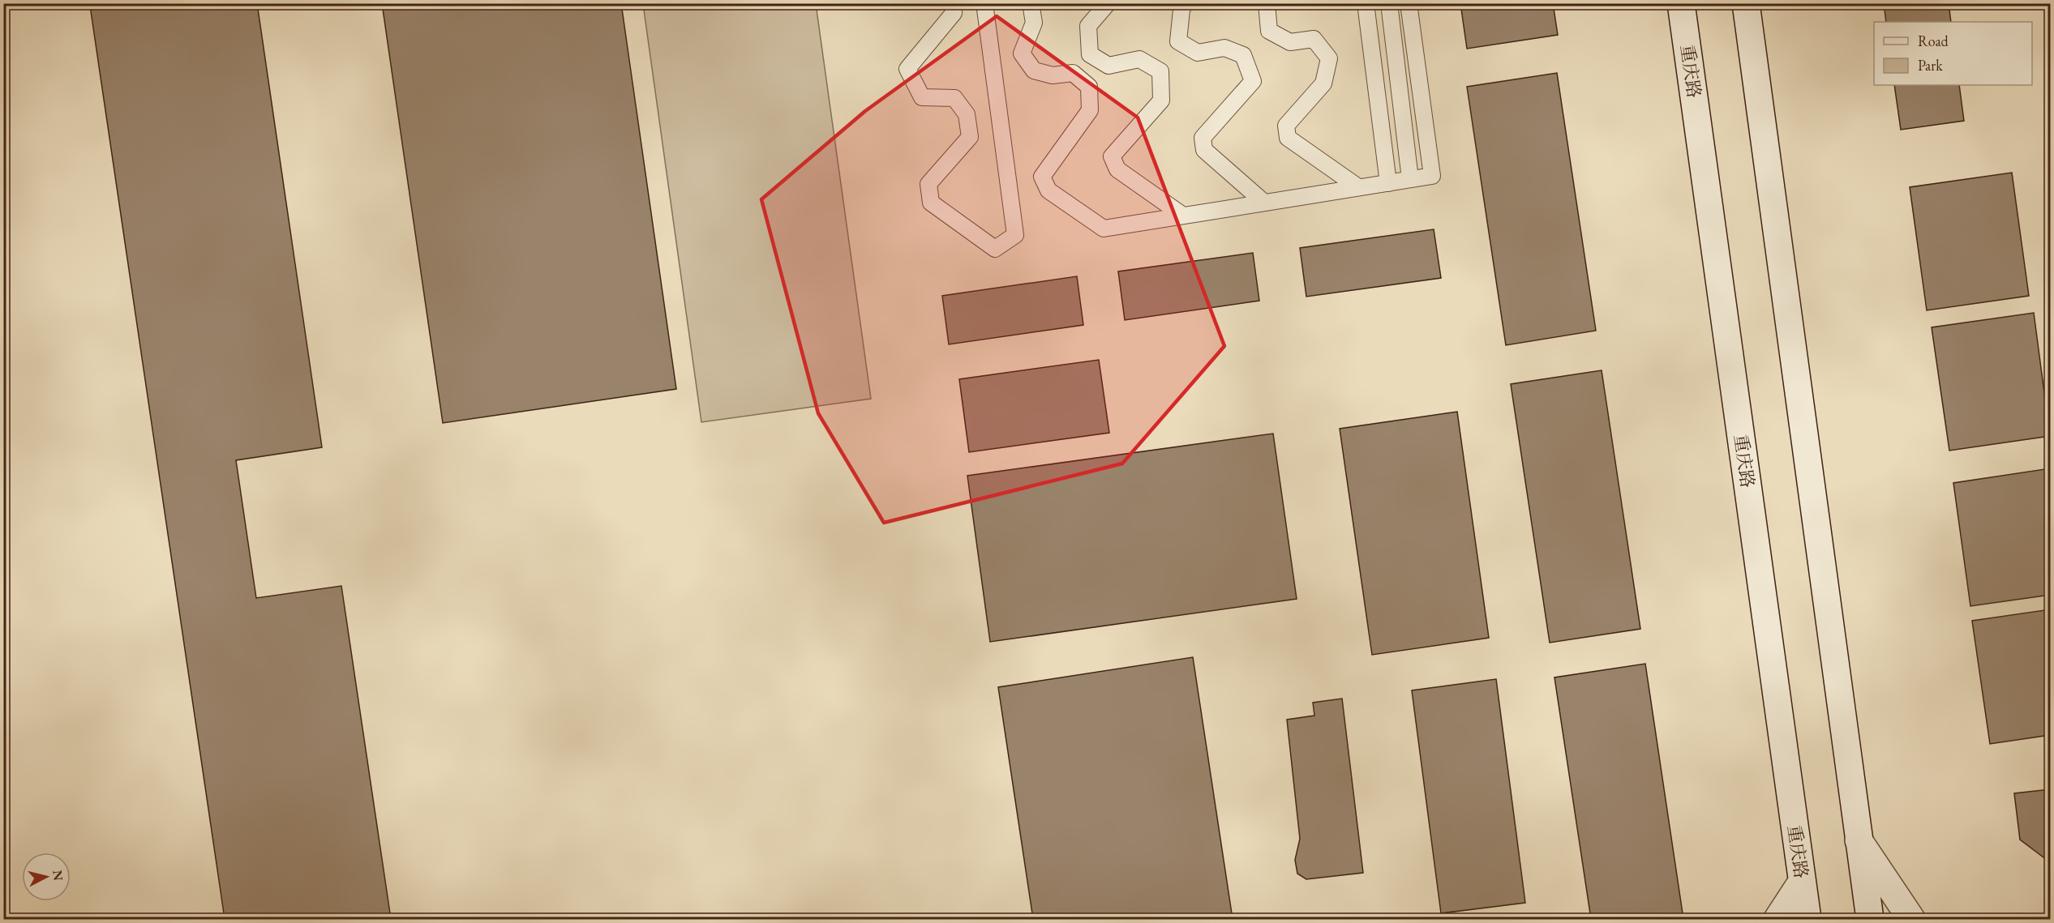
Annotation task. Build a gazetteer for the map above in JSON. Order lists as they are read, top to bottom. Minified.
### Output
{"streets":{"main road":["重庆路"]},"legend":["Road","Park"],"north":"right"}
